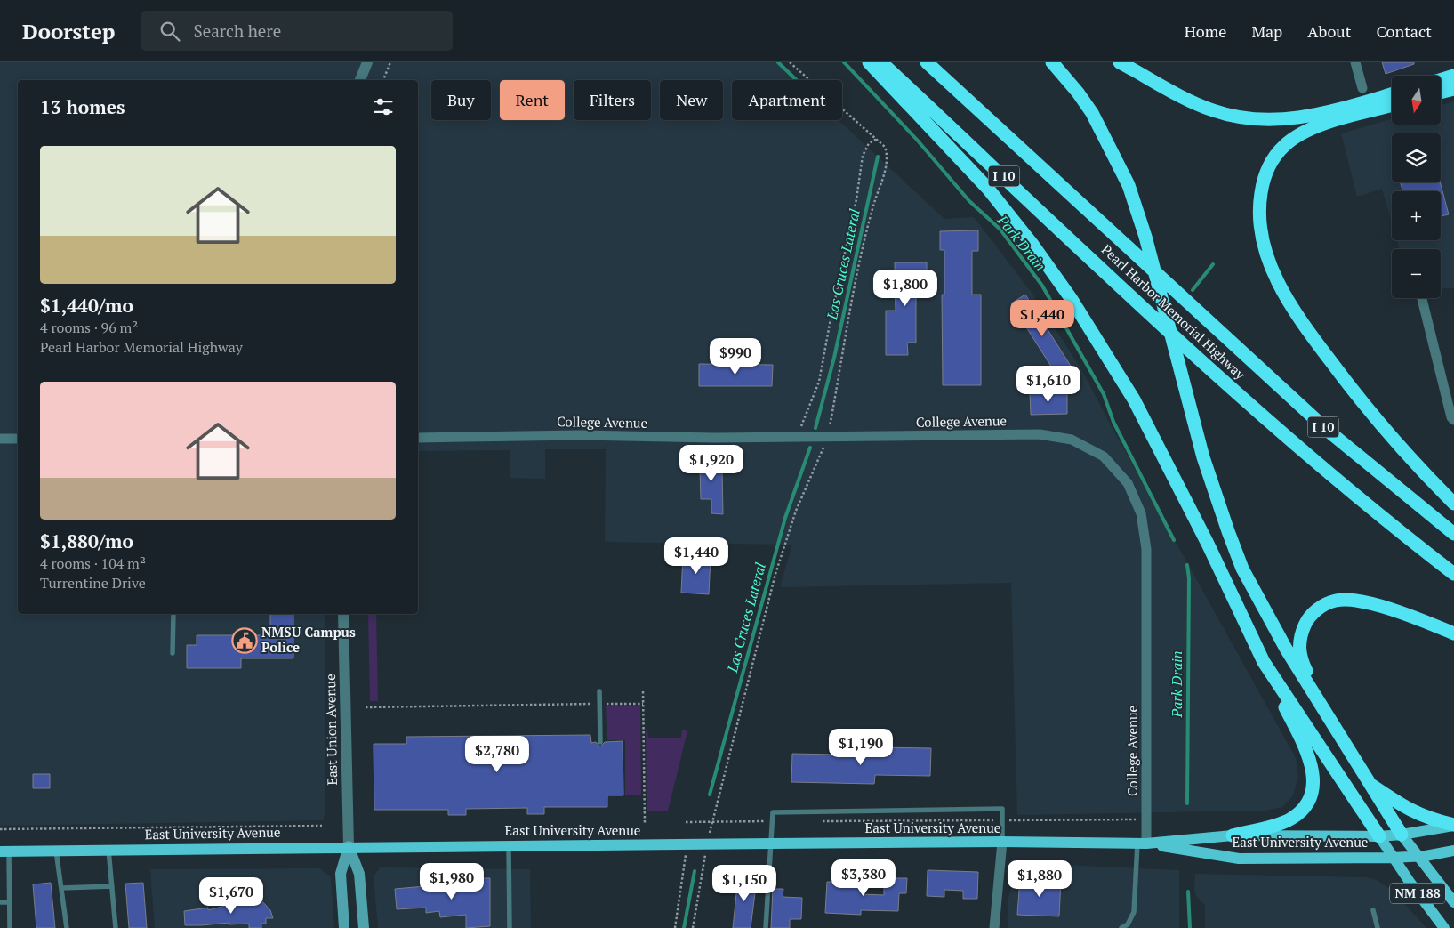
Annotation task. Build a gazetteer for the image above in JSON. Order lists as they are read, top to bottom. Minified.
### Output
{"streets":{"highway":["I 10","Pearl Harbor Memorial Highway"],"main road":["East University Avenue","NM 188"],"street":["College Avenue","East Union Avenue"]},"crossings":[["College Avenue","East University Avenue"],["East Union Avenue","East University Avenue"],["East University Avenue","NM 188"]],"water":["Park Drain","Las Cruces Lateral"],"places":{"public building":["NMSU Campus Police"]},"north":"bottom","page":{"header":"Doorstep","search":"Search here","nav":["Home","Map","About","Contact"],"map_buttons":["+","−"],"chip":["Buy","Rent","Filters","New","Apartment"],"heading":"13 homes","list":[{"name":"$1,440/mo","note":"4 rooms · 96 m² · Pearl Harbor Memorial Highway"},{"name":"$1,880/mo","note":"4 rooms · 104 m² · Turrentine Drive"}],"price":["$1,800","$1,440","$990","$1,610","$1,920","$1,440","$1,190","$2,780","$3,380","$1,880","$1,980","$1,150","$1,670"]}}
